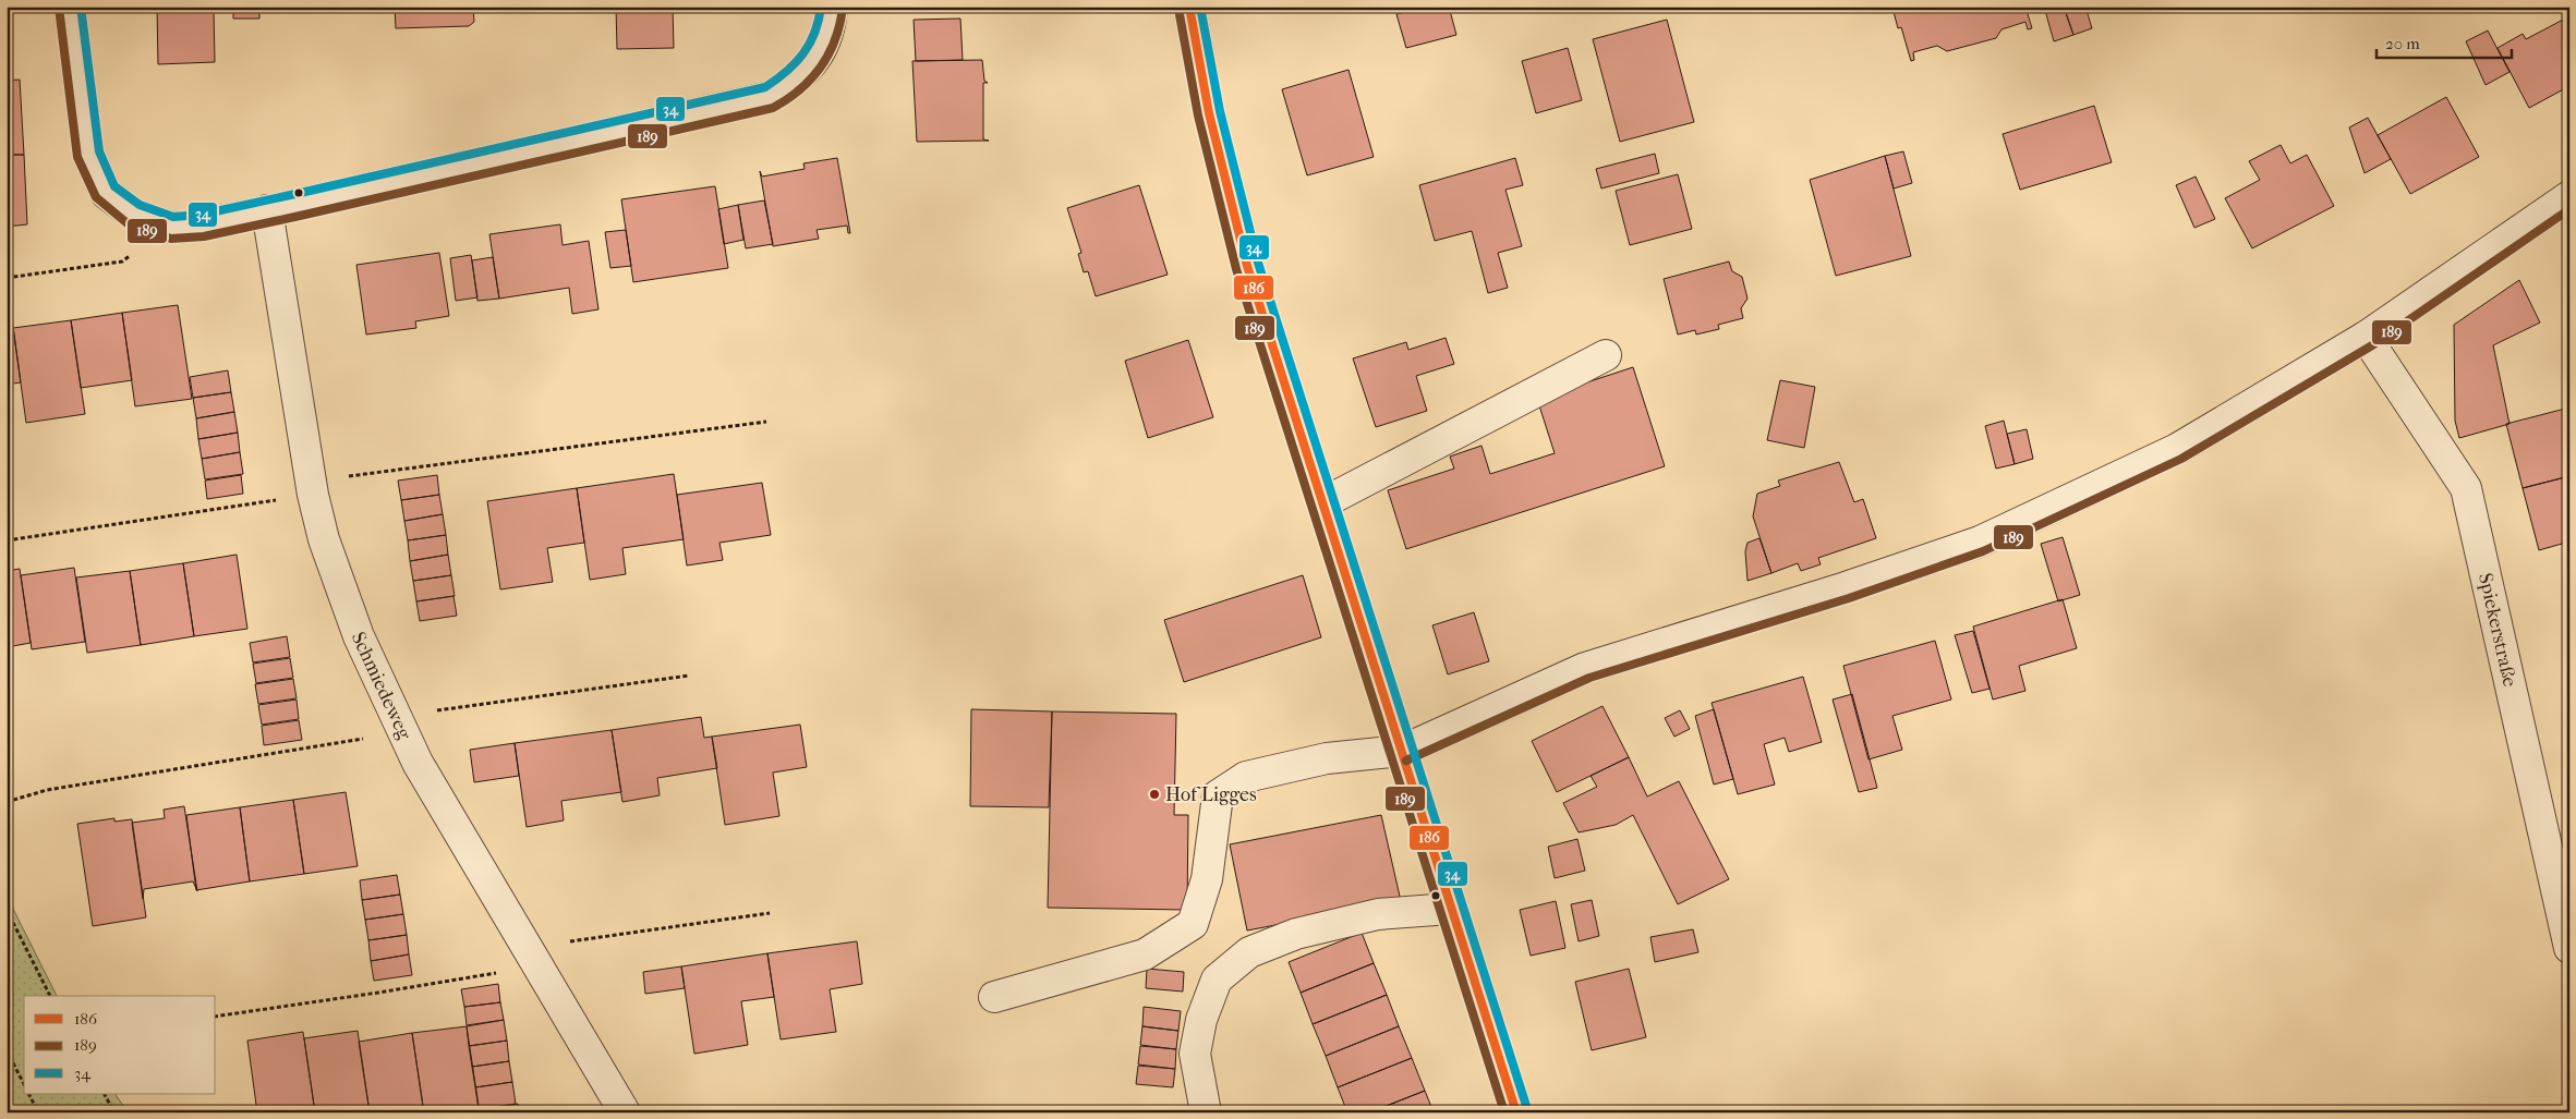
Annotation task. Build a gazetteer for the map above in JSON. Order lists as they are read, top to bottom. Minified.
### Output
{"streets":{"street":["Spiekerstraße","Schmiedeweg"]},"places":["Hof Ligges"],"lines":["transit line 186","transit line 34","transit line 189"],"legend":["186","189","34"],"scale_bar":"20 m"}
